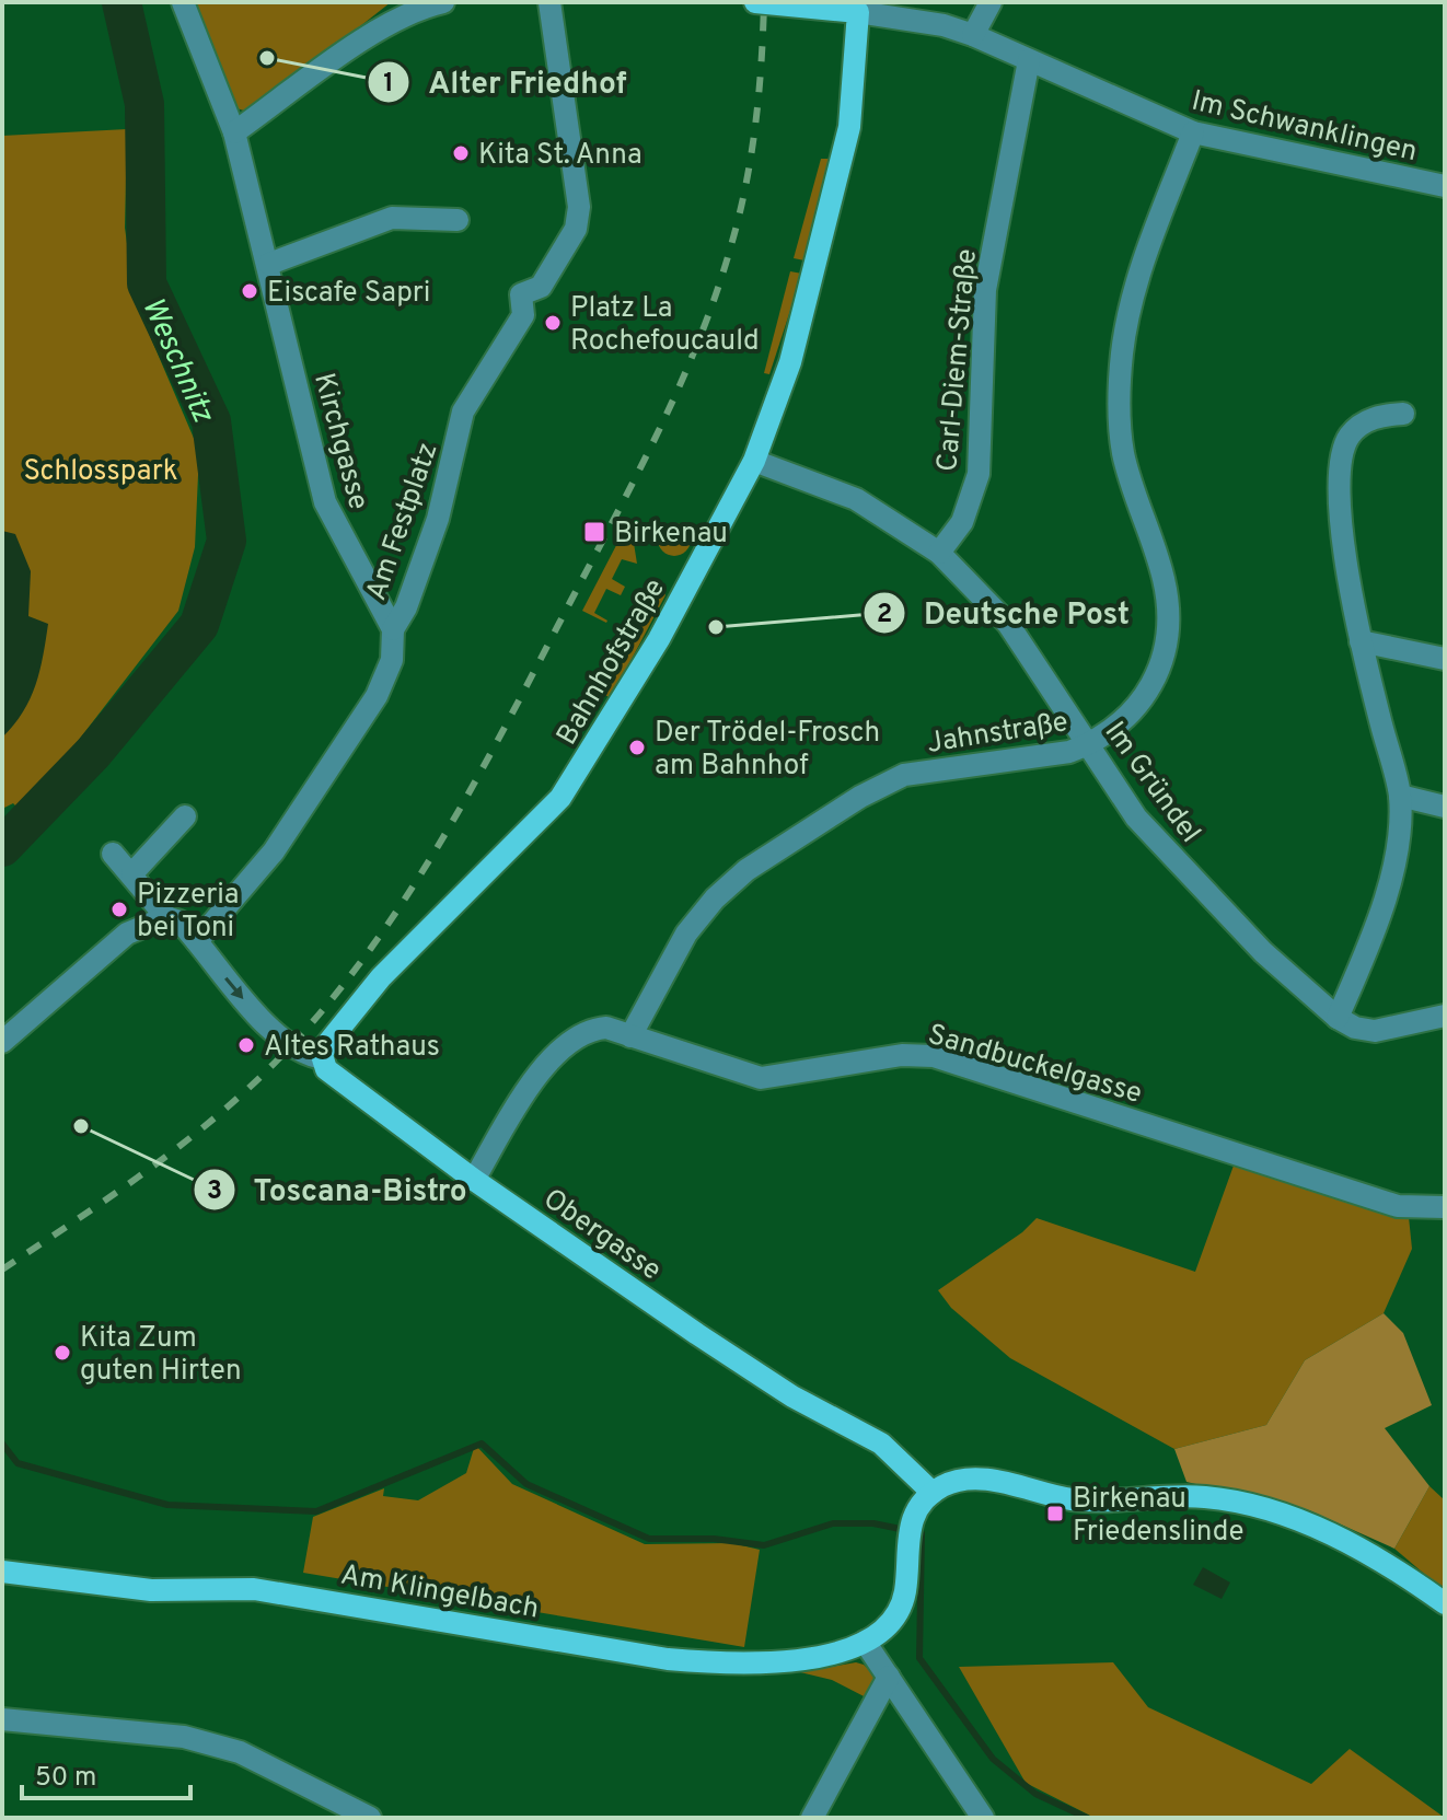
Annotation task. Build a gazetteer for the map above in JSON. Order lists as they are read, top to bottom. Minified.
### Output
{"streets":{"main road":["Bahnhofstraße","Obergasse","Am Klingelbach"],"street":["Im Schwanklingen","Carl-Diem-Straße","Kirchgasse","Am Festplatz","Jahnstraße","Im Gründel","Sandbuckelgasse"]},"crossings":[["Im Schwanklingen","Carl-Diem-Straße"],["Im Schwanklingen","Bahnhofstraße"],["Im Schwanklingen","Jahnstraße"],["Carl-Diem-Straße","Im Gründel"],["Kirchgasse","Am Festplatz"],["Bahnhofstraße","Im Gründel"],["Bahnhofstraße","Obergasse"],["Jahnstraße","Im Gründel"],["Jahnstraße","Sandbuckelgasse"],["Sandbuckelgasse","Obergasse"]],"water":["Weschnitz"],"parks":["Schlosspark"],"places":{"other":["Alter Friedhof","Kita St. Anna","Eiscafe Sapri","Platz La Rochefoucauld","Deutsche Post","Der Trödel-Frosch am Bahnhof","Pizzeria bei Toni","Altes Rathaus","Toscana-Bistro","Kita Zum guten Hirten"],"transit":["Birkenau","Birkenau Friedenslinde"]},"scale_bar":"50 m"}
